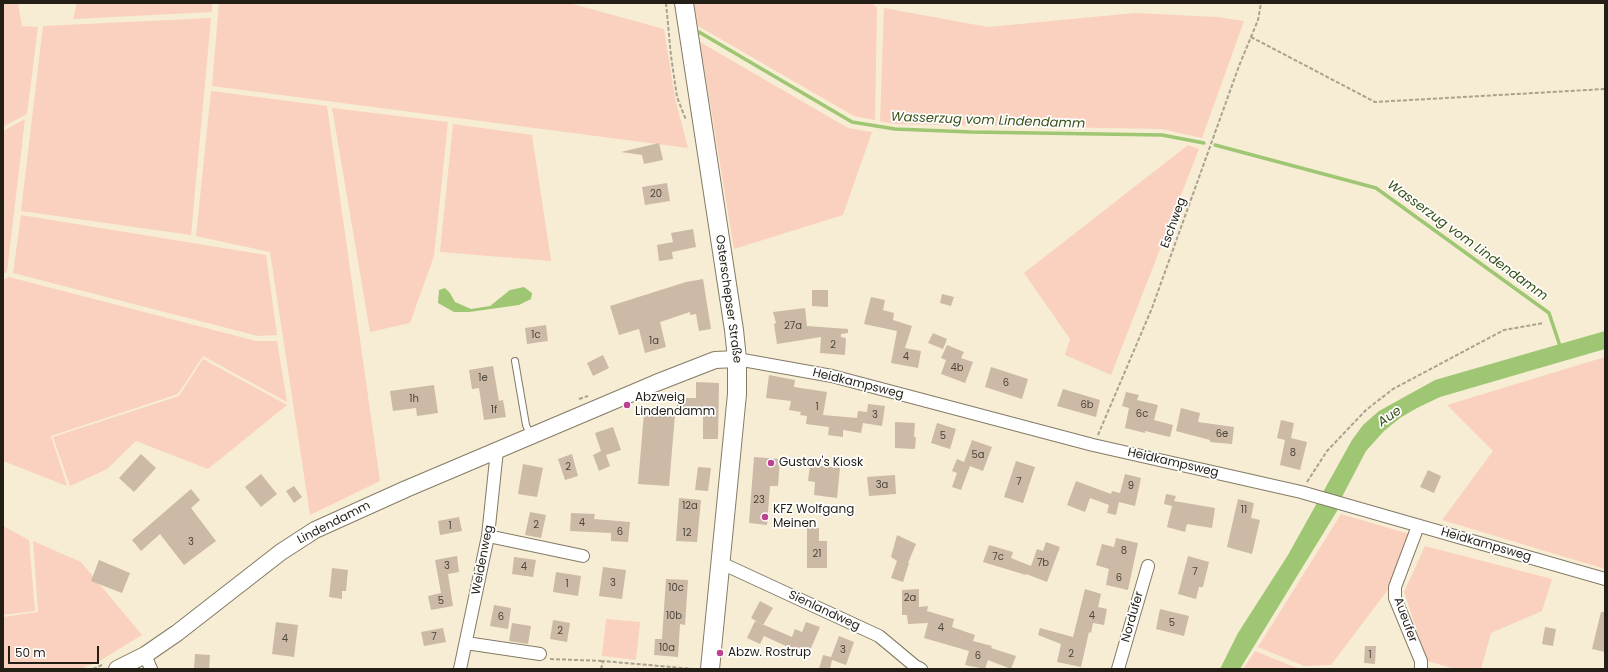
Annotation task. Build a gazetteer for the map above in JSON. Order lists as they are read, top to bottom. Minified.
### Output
{"streets":{"main road":["Osterschepser Straße"],"street":["Heidkampsweg","Lindendamm","Weidenweg","Sienlandweg","Nordufer","Aueufer"],"path":["Eschweg"]},"crossings":[["Eschweg","Heidkampsweg"],["Osterschepser Straße","Heidkampsweg"],["Osterschepser Straße","Lindendamm"],["Osterschepser Straße","Sienlandweg"],["Heidkampsweg","Lindendamm"],["Heidkampsweg","Aueufer"],["Lindendamm","Weidenweg"]],"water":["Wasserzug vom Lindendamm","Aue"],"places":["Abzweig Lindendamm","Gustav's Kiosk","KFZ Wolfgang Meinen","Abzw. Rostrup"],"house_numbers":["20","27a","1c","1a","2","4","4b","1e","6","1h","6b","1","1f","6c","3","6e","5","8","5a","2","7","3a","9","23","12a","11","4","2","1","6","12","3","8","21","7c","7b","3","4","7","6","3","1","10c","2a","5","10b","4","6","5","4","2","7","4","10a","3","2","1","6"],"scale_bar":"50 m"}
